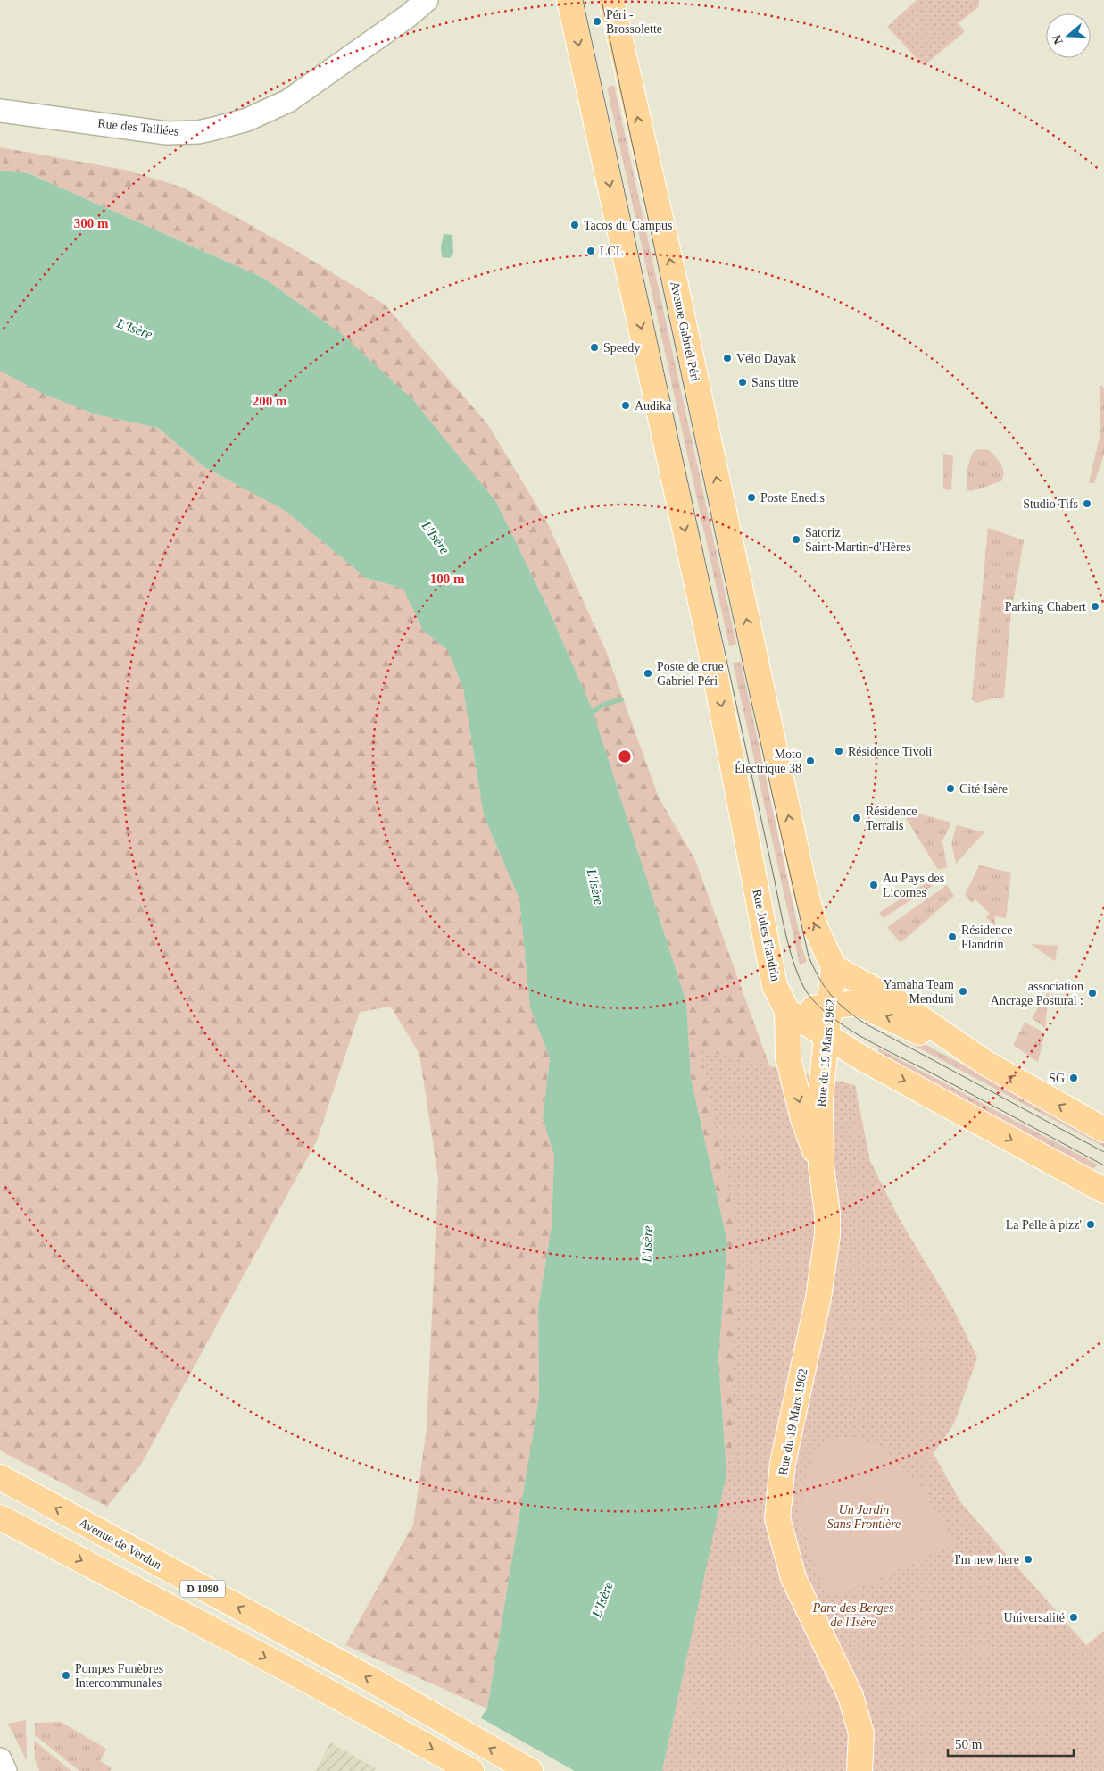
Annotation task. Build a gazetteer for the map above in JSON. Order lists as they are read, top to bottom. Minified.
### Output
{"streets":{"main road":["Avenue Gabriel Péri","Rue Jules Flandrin","Rue du 19 Mars 1962","Avenue de Verdun","D 1090"],"street":["Rue des Taillées"]},"crossings":[["Avenue Gabriel Péri","Rue du 19 Mars 1962"],["Rue Jules Flandrin","Rue du 19 Mars 1962"]],"one_way":["Avenue Gabriel Péri","Rue Jules Flandrin"],"water":["L'Isère"],"parks":["Un Jardin Sans Frontière","Parc des Berges de l'Isère"],"places":["Péri - Brossolette","Tacos du Campus","LCL","Speedy","Vélo Dayak","Sans titre","Audika","Poste Enedis","Studio Tifs","Satoriz Saint-Martin-d'Hères","Parking Chabert","Poste de crue Gabriel Péri","Résidence Tivoli","Moto Électrique 38","Cité Isère","Résidence Terralis","Au Pays des Licornes","Résidence Flandrin","Yamaha Team Menduni","association Ancrage Postural :","SG","La Pelle à pizz'","I'm new here","Universalité","Pompes Funèbres Intercommunales"],"scale_bar":"50 m","north":"left","rings":["300 m","200 m","100 m"]}
